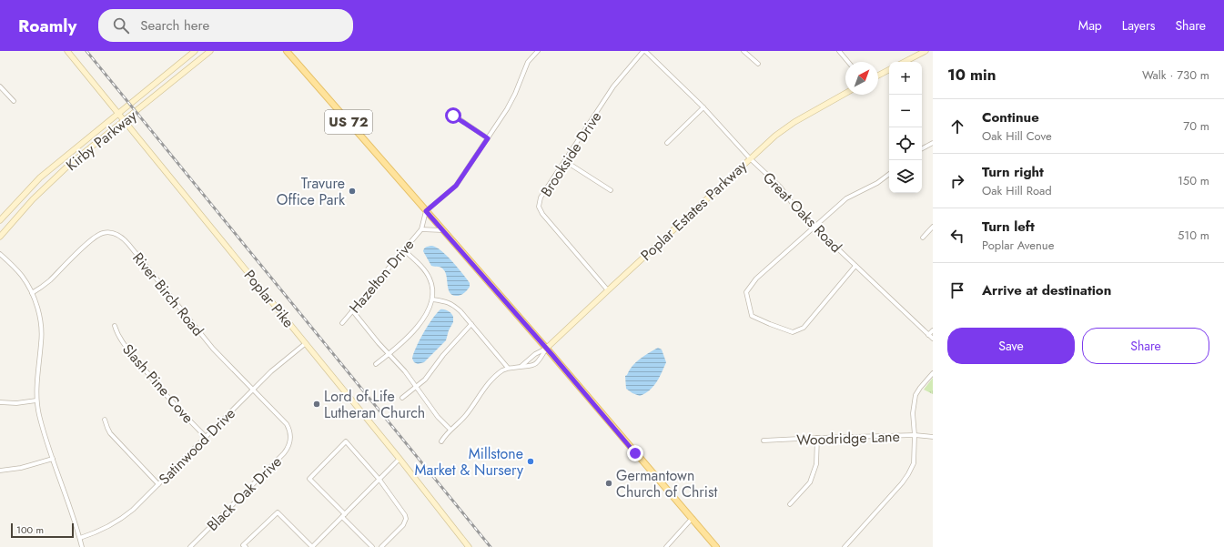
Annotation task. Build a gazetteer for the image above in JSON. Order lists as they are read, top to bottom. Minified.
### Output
{"streets":{"main road":["US 72","Kirby Parkway","Poplar Estates Parkway","Poplar Pike"],"street":["Brookside Drive","Great Oaks Road","Hazelton Drive","River Birch Road","Slash Pine Cove","Woodridge Lane","Satinwood Drive","Black Oak Drive"]},"crossings":[["US 72","Poplar Estates Parkway"],["US 72","Hazelton Drive"],["Kirby Parkway","Poplar Pike"],["Brookside Drive","Poplar Estates Parkway"],["Brookside Drive","Great Oaks Road"],["Poplar Estates Parkway","Great Oaks Road"],["River Birch Road","Satinwood Drive"],["River Birch Road","Black Oak Drive"],["Poplar Pike","Satinwood Drive"],["Slash Pine Cove","Satinwood Drive"]],"places":["Travure Office Park","Lord of Life Lutheran Church","Millstone Market & Nursery","Germantown Church of Christ"],"scale_bar":"100 m","north":"top right","page":{"header":"Roamly","search":"Search here","nav":["Map","Layers","Share"],"heading":["10 min","Walk · 730 m"],"map_buttons":["+","−"],"list":[["Continue","Oak Hill Cove","70 m"],["Turn right","Oak Hill Road","150 m"],["Turn left","Poplar Avenue","510 m"],"Arrive at destination"],"buttons":["Save","Share"],"scale":"100 m"}}
